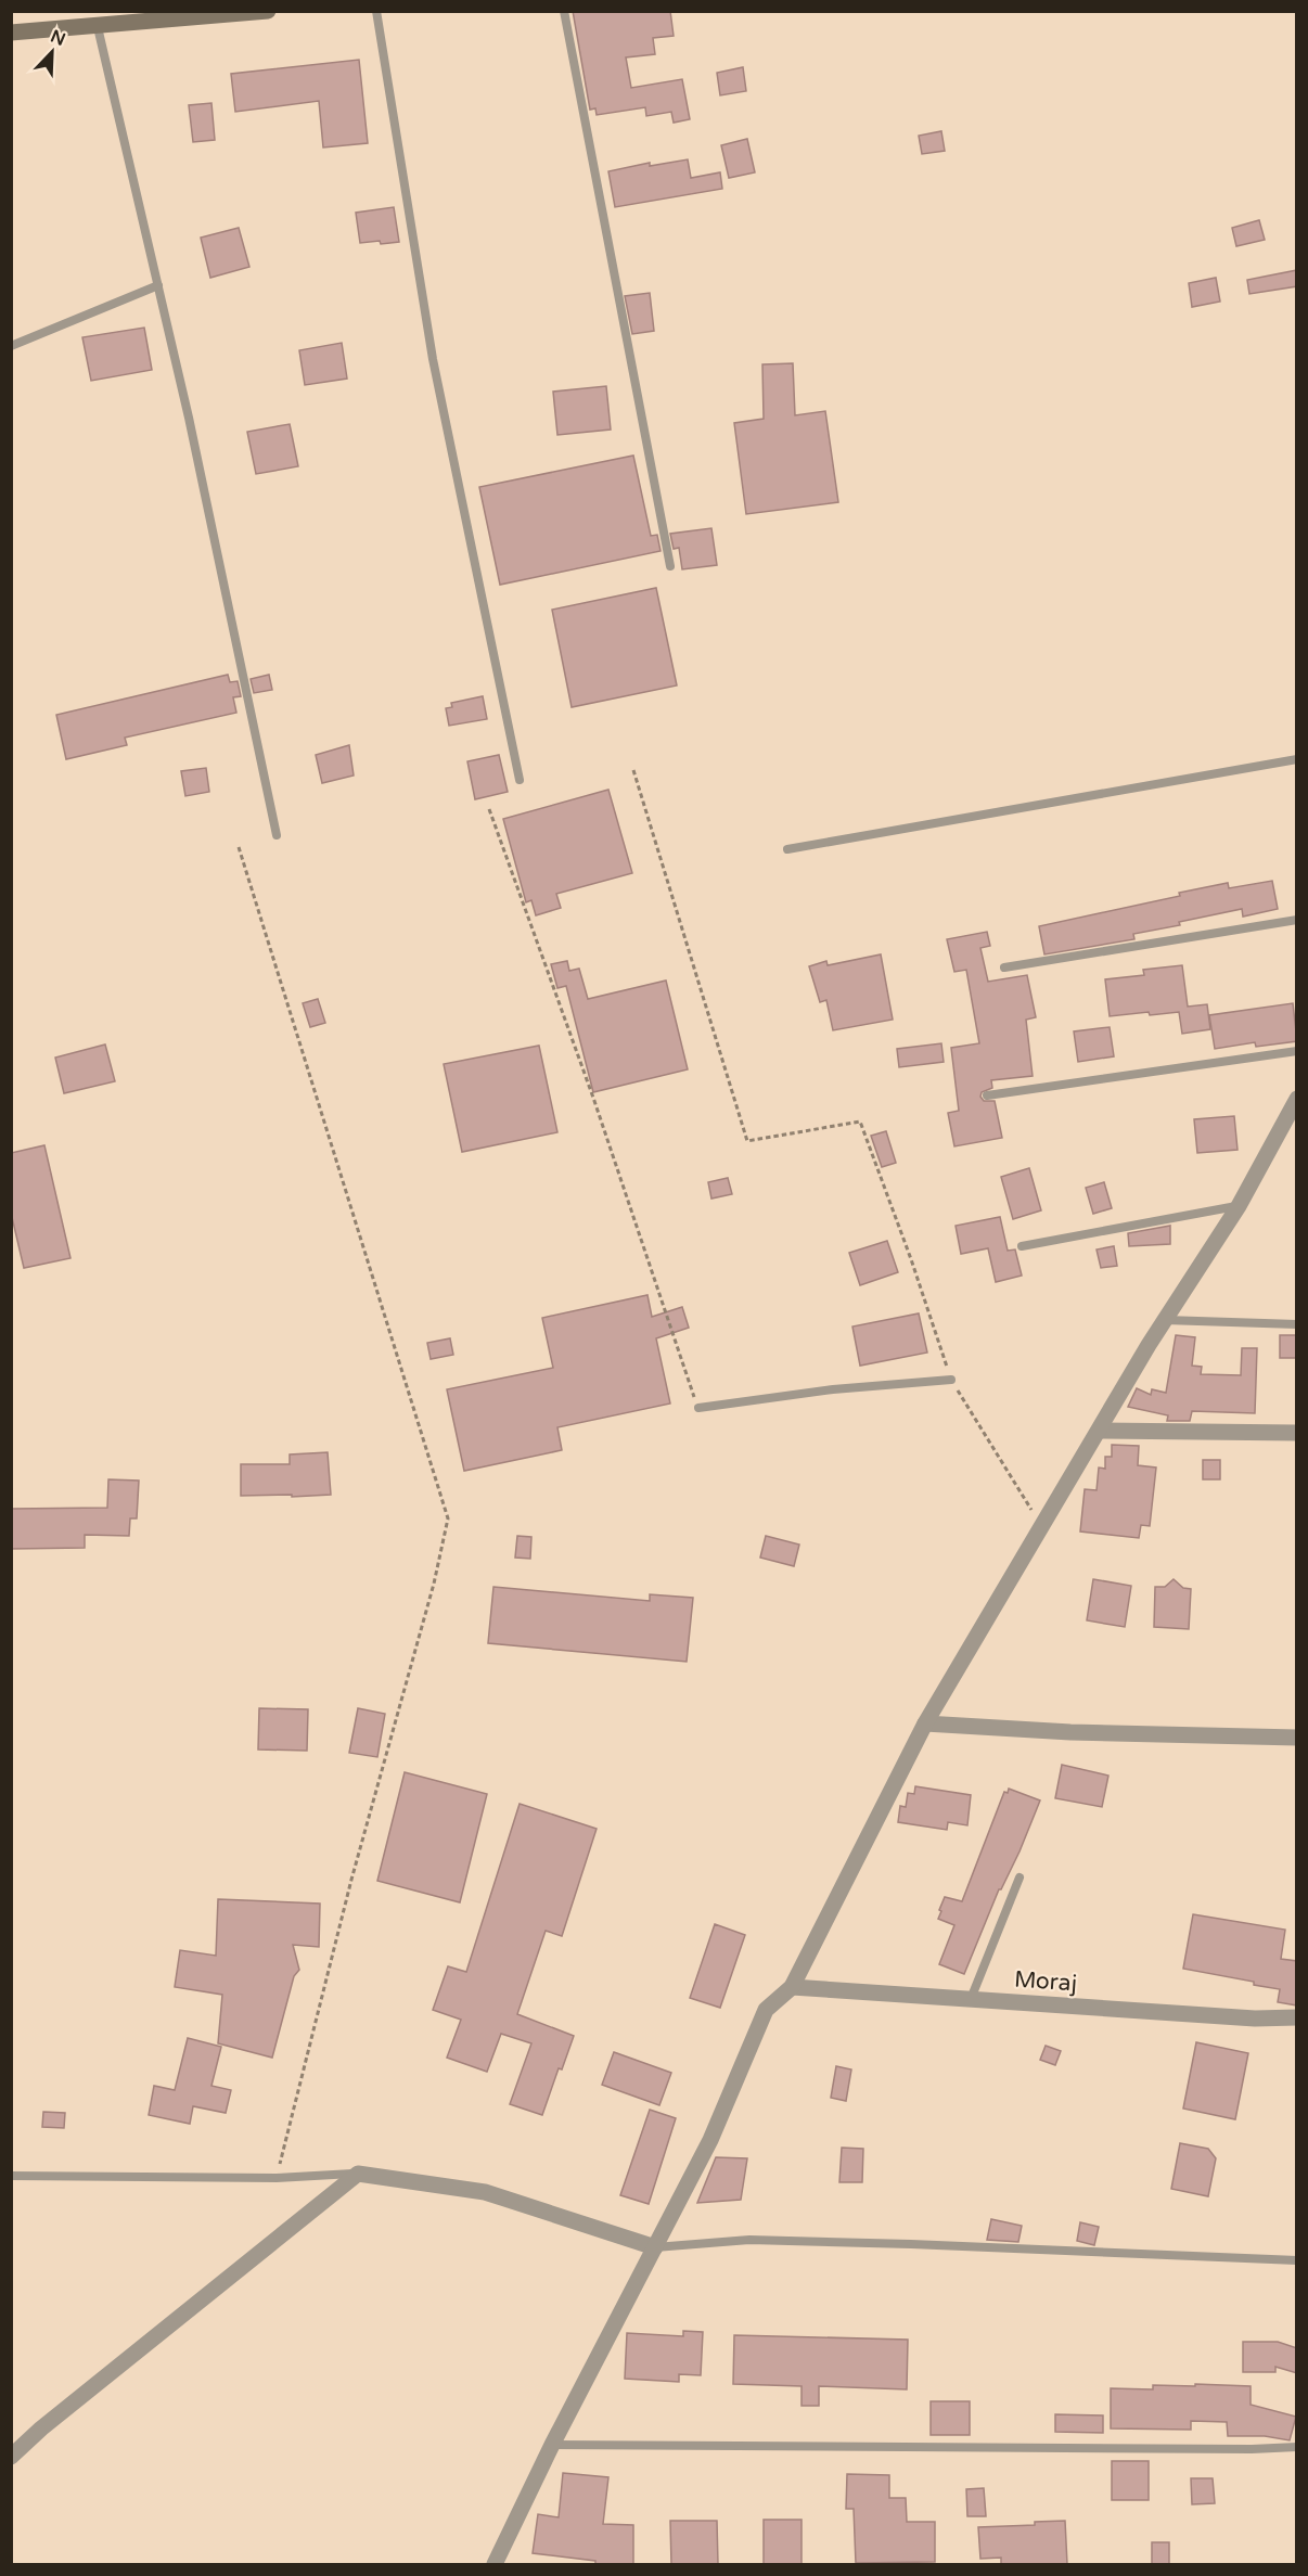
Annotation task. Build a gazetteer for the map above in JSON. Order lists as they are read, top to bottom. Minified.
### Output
{"streets":{"street":["Moraj"]},"north":"top right"}
